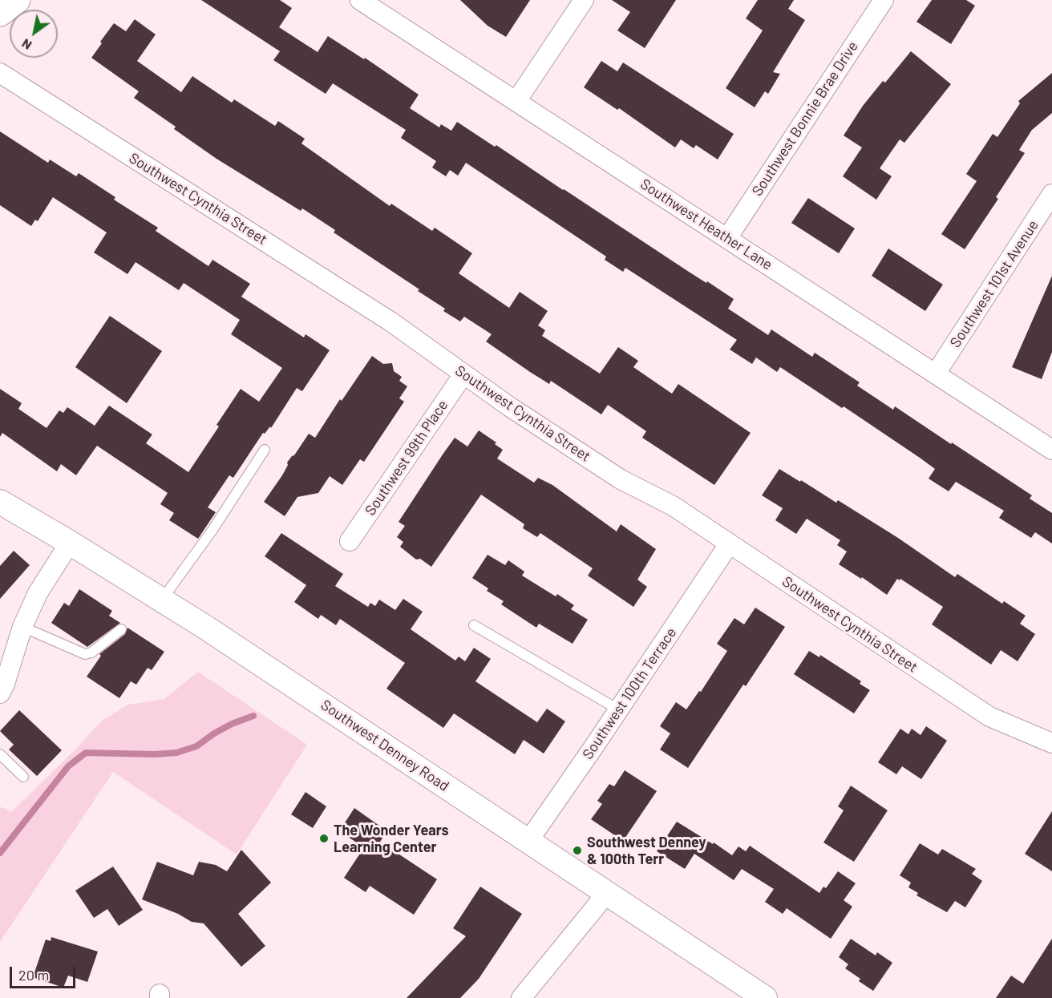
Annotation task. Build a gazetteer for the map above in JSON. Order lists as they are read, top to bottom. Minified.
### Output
{"streets":{"street":["Southwest Bonnie Brae Drive","Southwest Cynthia Street","Southwest Heather Lane","Southwest 101st Avenue","Southwest 99th Place","Southwest 100th Terrace","Southwest Denney Road"]},"crossings":[["Southwest Bonnie Brae Drive","Southwest Heather Lane"],["Southwest Cynthia Street","Southwest 99th Place"],["Southwest Cynthia Street","Southwest 100th Terrace"],["Southwest Heather Lane","Southwest 101st Avenue"],["Southwest 100th Terrace","Southwest Denney Road"]],"places":["The Wonder Years Learning Center","Southwest Denney & 100th Terr"],"scale_bar":"20 m","north":"bottom left"}
